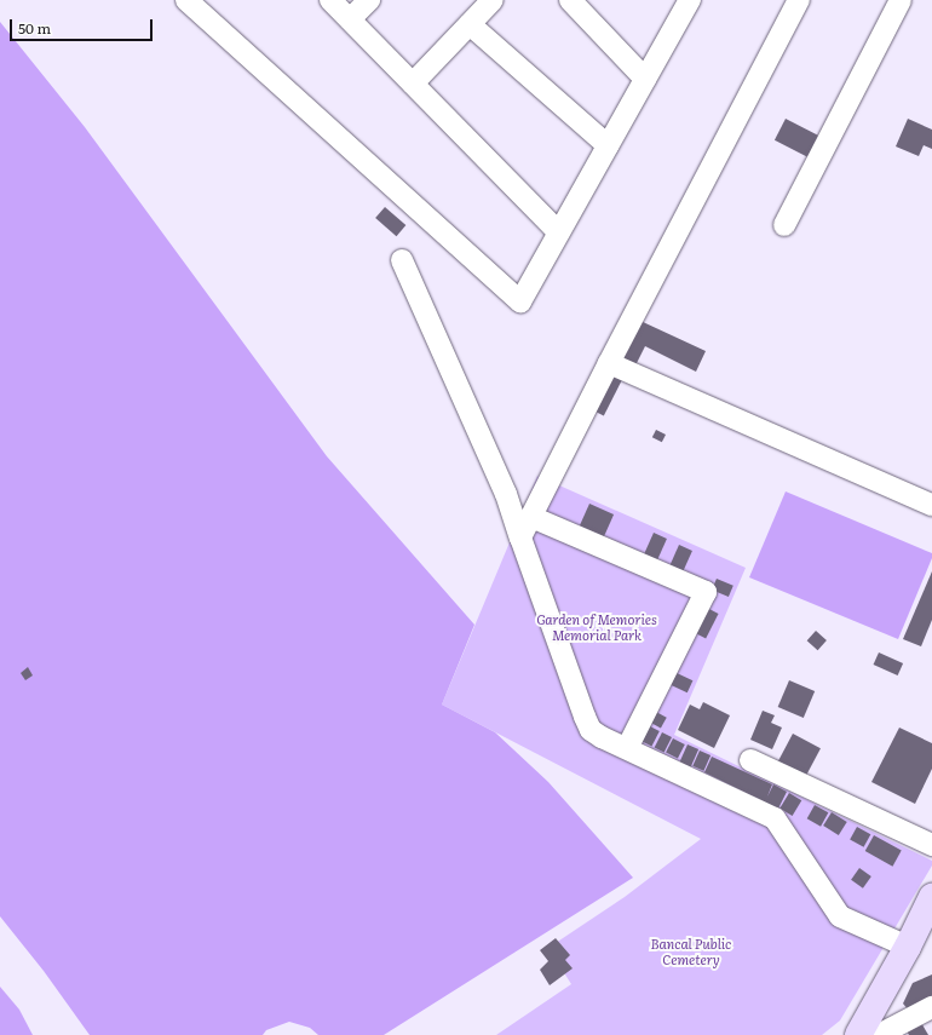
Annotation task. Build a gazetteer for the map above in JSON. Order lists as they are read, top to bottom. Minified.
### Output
{"parks":["Garden of Memories Memorial Park","Bancal Public Cemetery"],"scale_bar":"50 m"}
